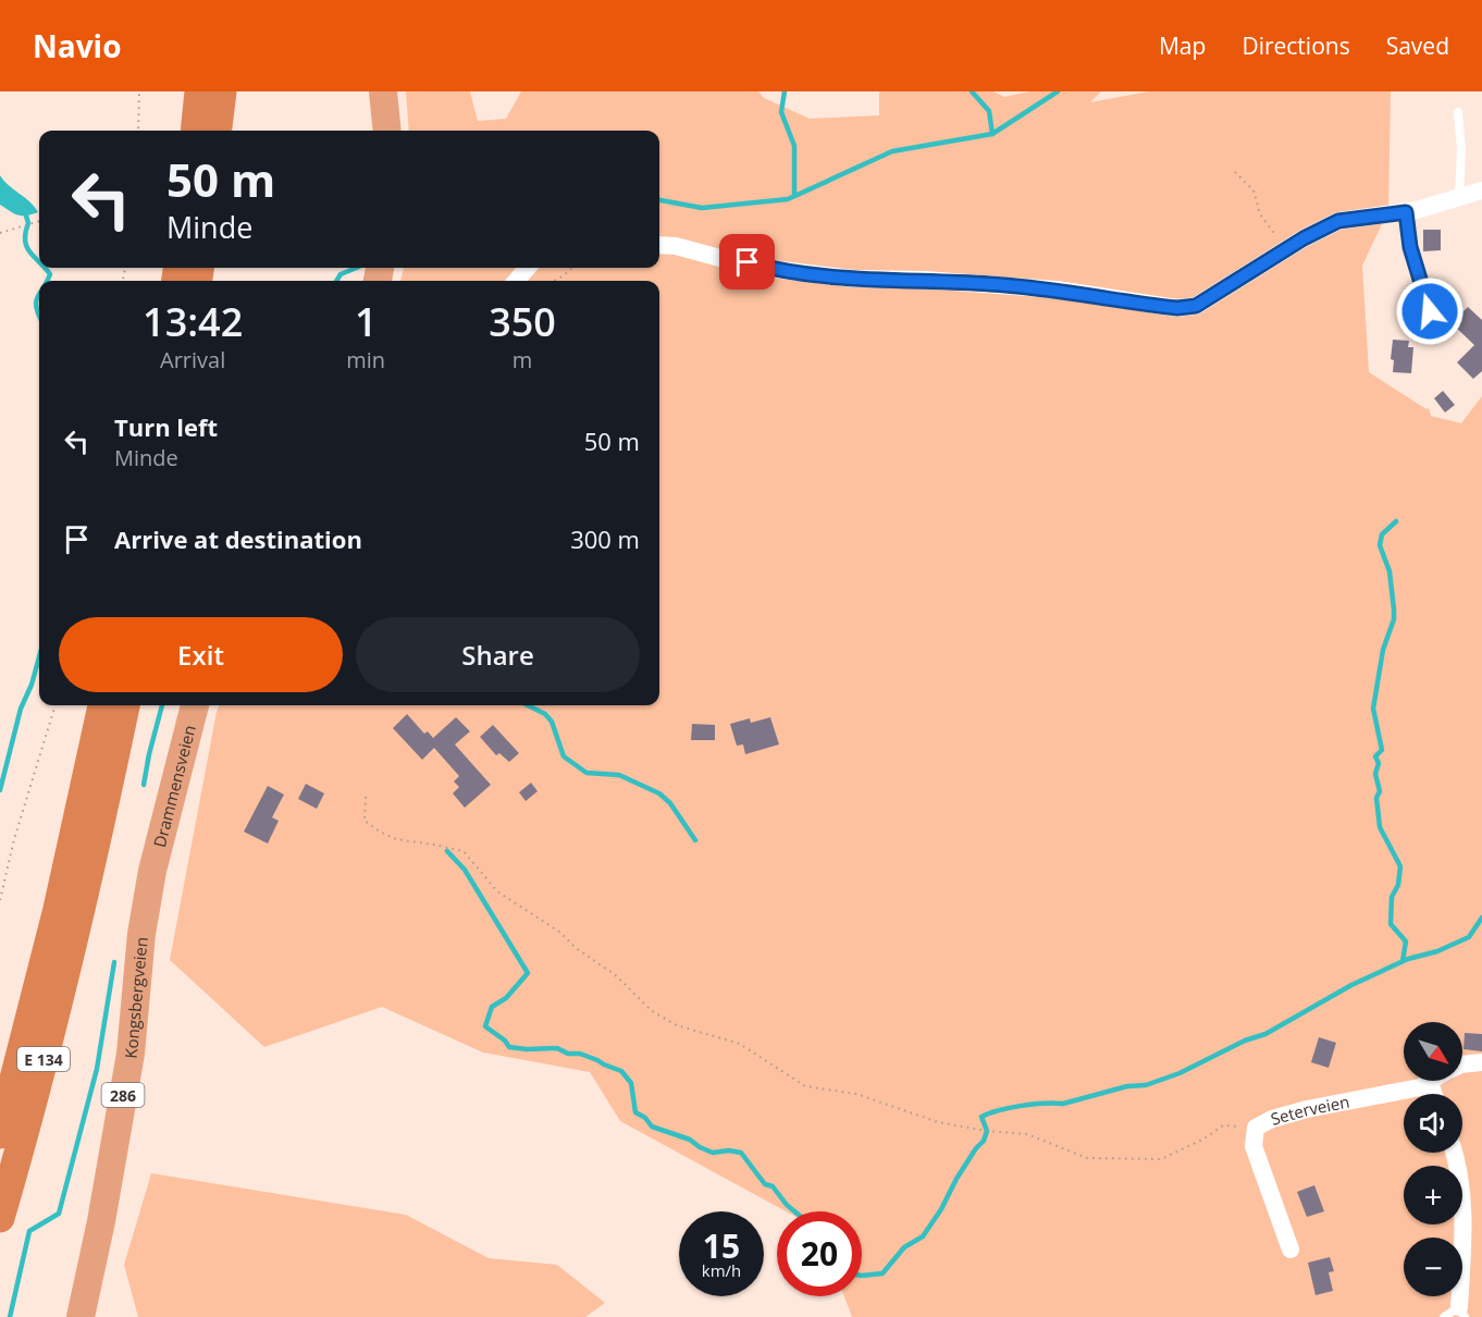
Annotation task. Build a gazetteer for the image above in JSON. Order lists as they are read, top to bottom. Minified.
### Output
{"streets":{"highway":["E 134"],"main road":["Drammensveien","Kongsbergveien","286"],"street":["Seterveien"]},"crossings":[["Drammensveien","Kongsbergveien"]],"north":"bottom right","page":{"header":"Navio","nav":["Map","Directions","Saved"],"turn":["50 m","Minde"],"eta":["13:42","Arrival","1","min","350","m"],"list":[{"name":"Turn left","note":"Minde","value":"50 m"},{"name":"Arrive at destination","value":"300 m"}],"buttons":["Exit","Share"],"map_buttons":["+","−"],"speed":"15 km/h","limit":"20"}}
